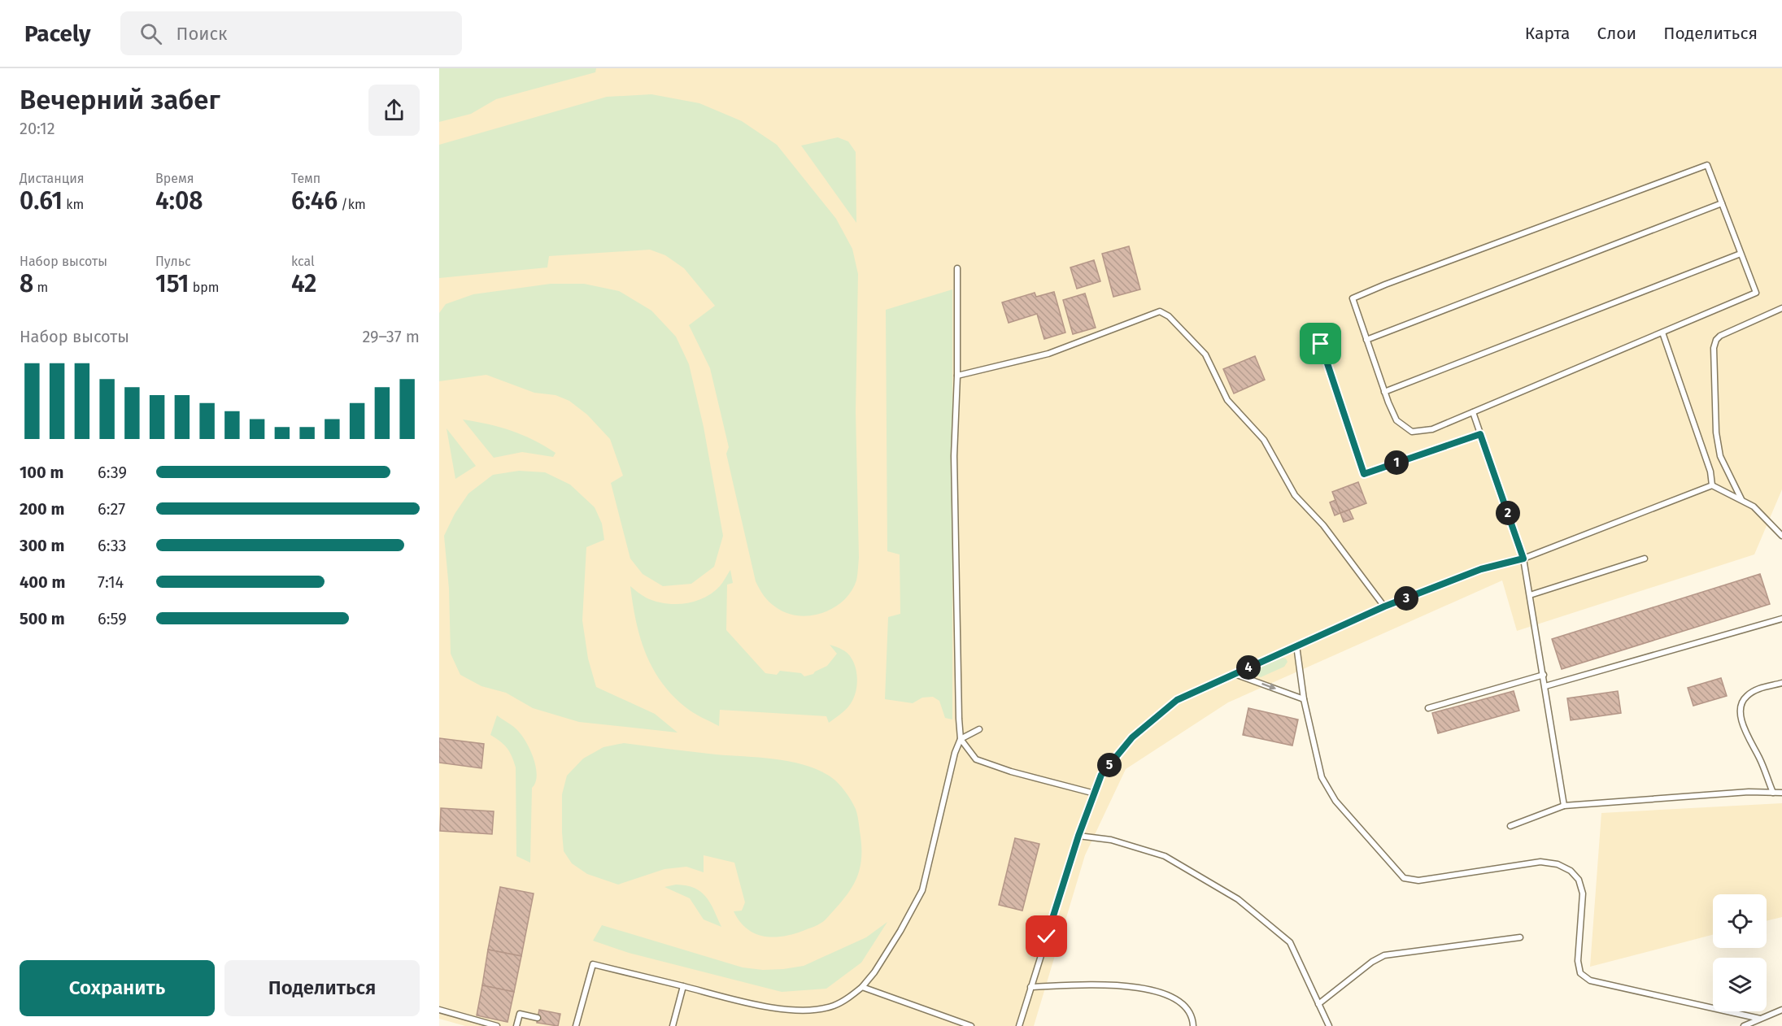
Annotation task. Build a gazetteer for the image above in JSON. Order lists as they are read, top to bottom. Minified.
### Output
{"page":{"header":"Pacely","search":"Поиск","nav":["Карта","Слои","Поделиться"],"heading":["Вечерний забег","20:12"],"stats":[["Дистанция","0.61 km"],["Время","4:08"],["Темп","6:46 /km"],["Набор высоты","8 m"],["Пульс","151 bpm"],["kcal","42"]],"chart":["Набор высоты","29–37 m"],"pins":["1","2","3","4","5"],"list":[{"name":"100 m","note":"6:39"},{"name":"200 m","note":"6:27"},{"name":"300 m","note":"6:33"},{"name":"400 m","note":"7:14"},{"name":"500 m","note":"6:59"}],"buttons":["Сохранить","Поделиться"]}}
